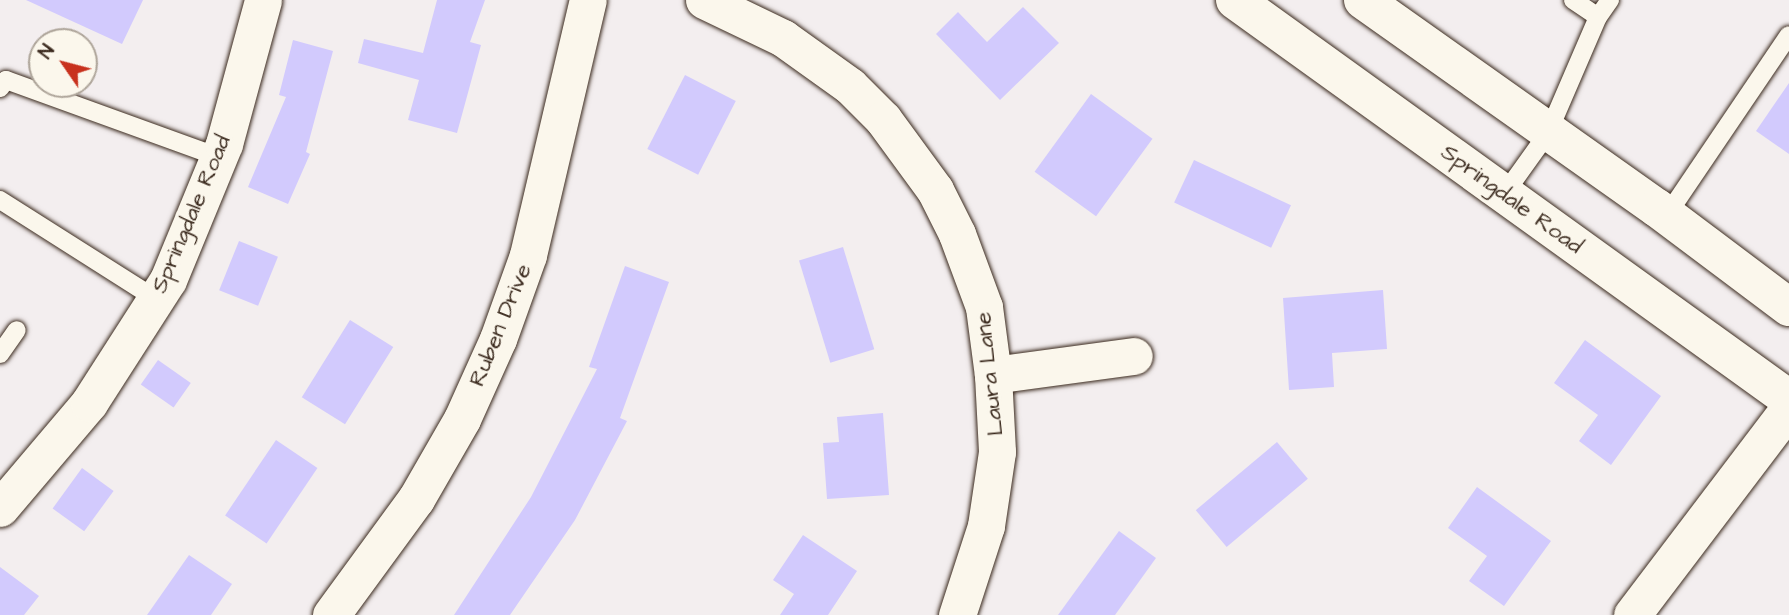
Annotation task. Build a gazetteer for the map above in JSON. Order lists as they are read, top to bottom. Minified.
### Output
{"streets":{"street":["Springdale Road","Ruben Drive","Laura Lane"]},"north":"top left"}
